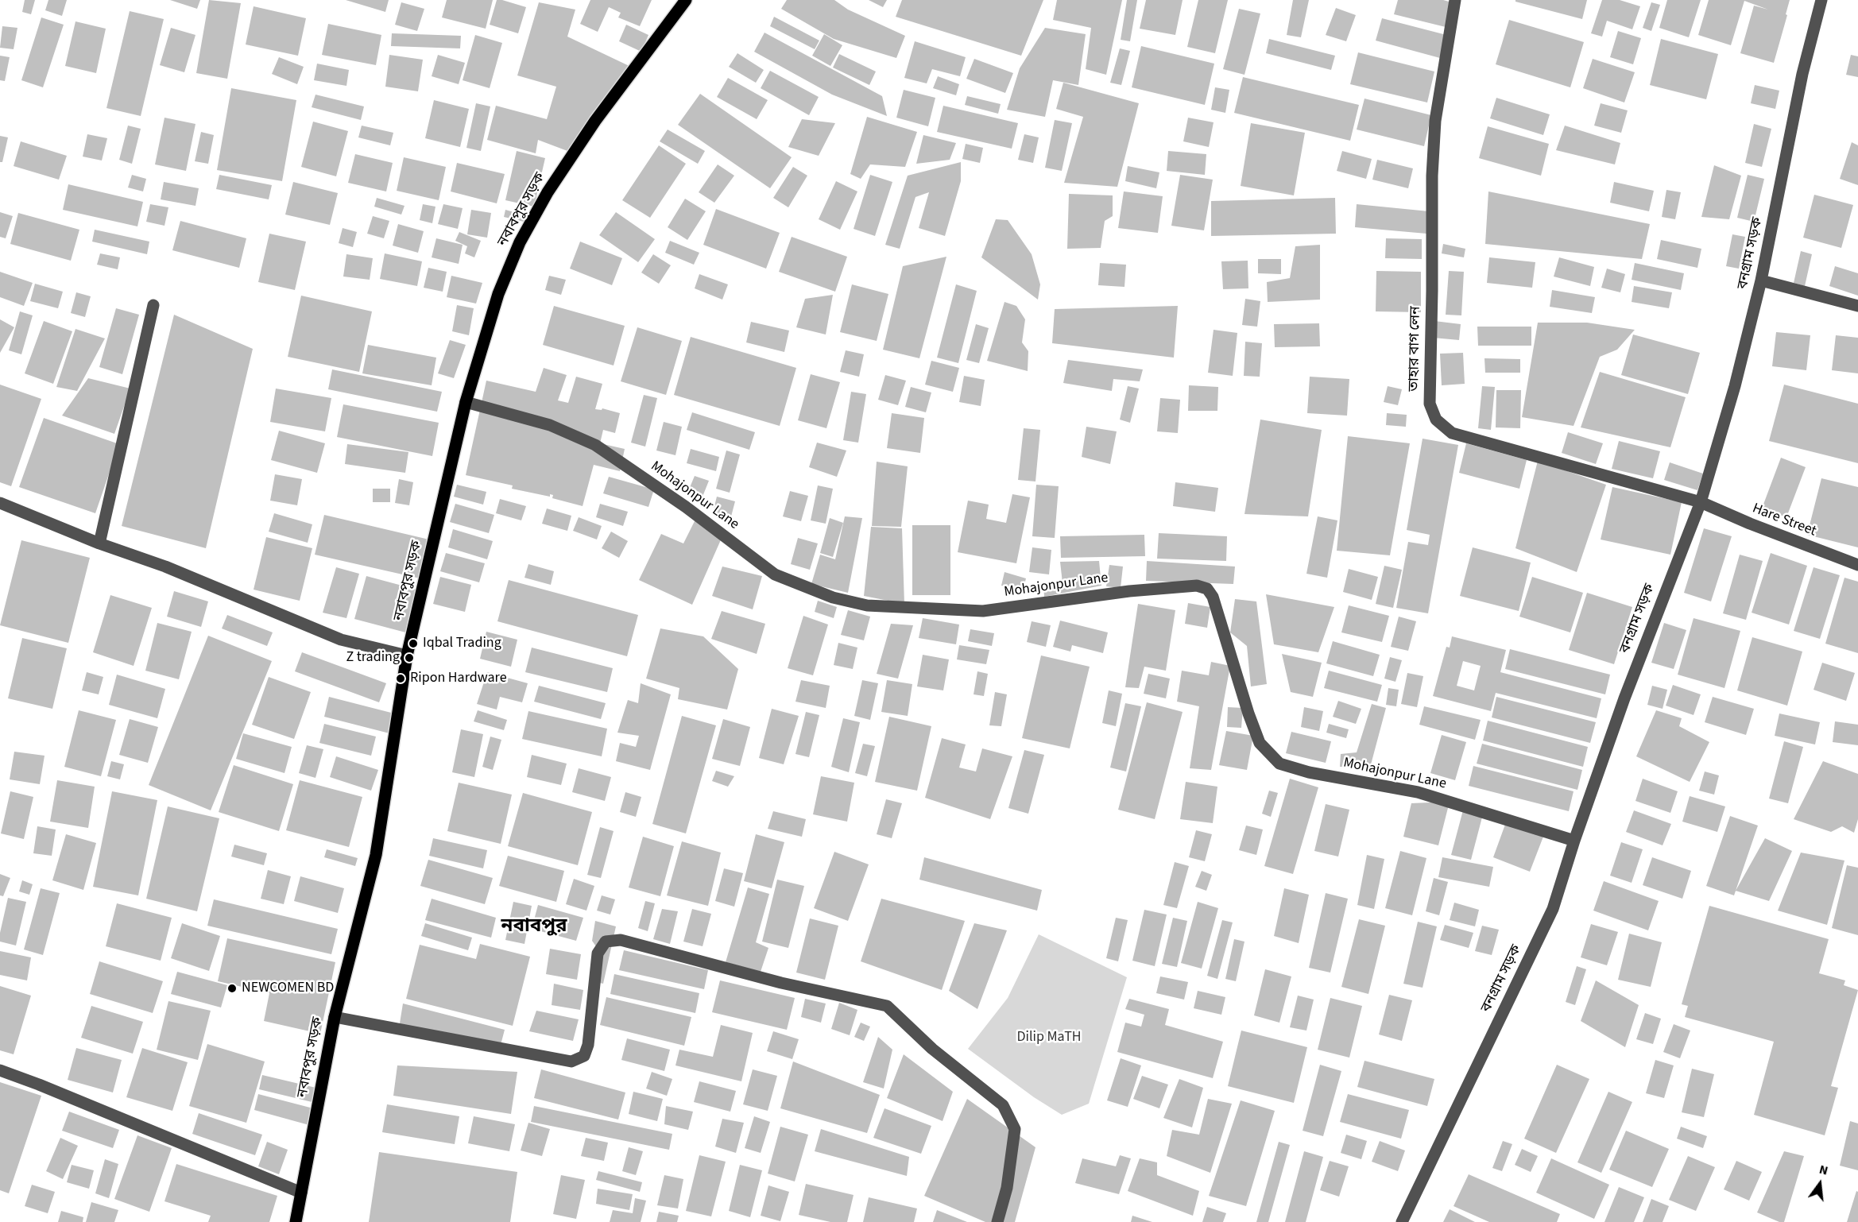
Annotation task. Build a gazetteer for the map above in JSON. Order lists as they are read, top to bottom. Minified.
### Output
{"streets":{"main road":["নবাবপুর সড়ক"],"street":["বনগ্রাম সড়ক","তাহার বাগ লেন","Mohajonpur Lane","Hare Street"]},"crossings":[["নবাবপুর সড়ক","Mohajonpur Lane"],["বনগ্রাম সড়ক","তাহার বাগ লেন"],["বনগ্রাম সড়ক","Mohajonpur Lane"],["বনগ্রাম সড়ক","Hare Street"],["তাহার বাগ লেন","Hare Street"]],"districts":["নবাবপুর"],"parks":["Dilip MaTH"],"places":["Iqbal Trading","Z trading","Ripon Hardware","NEWCOMEN BD"],"north":"top"}
